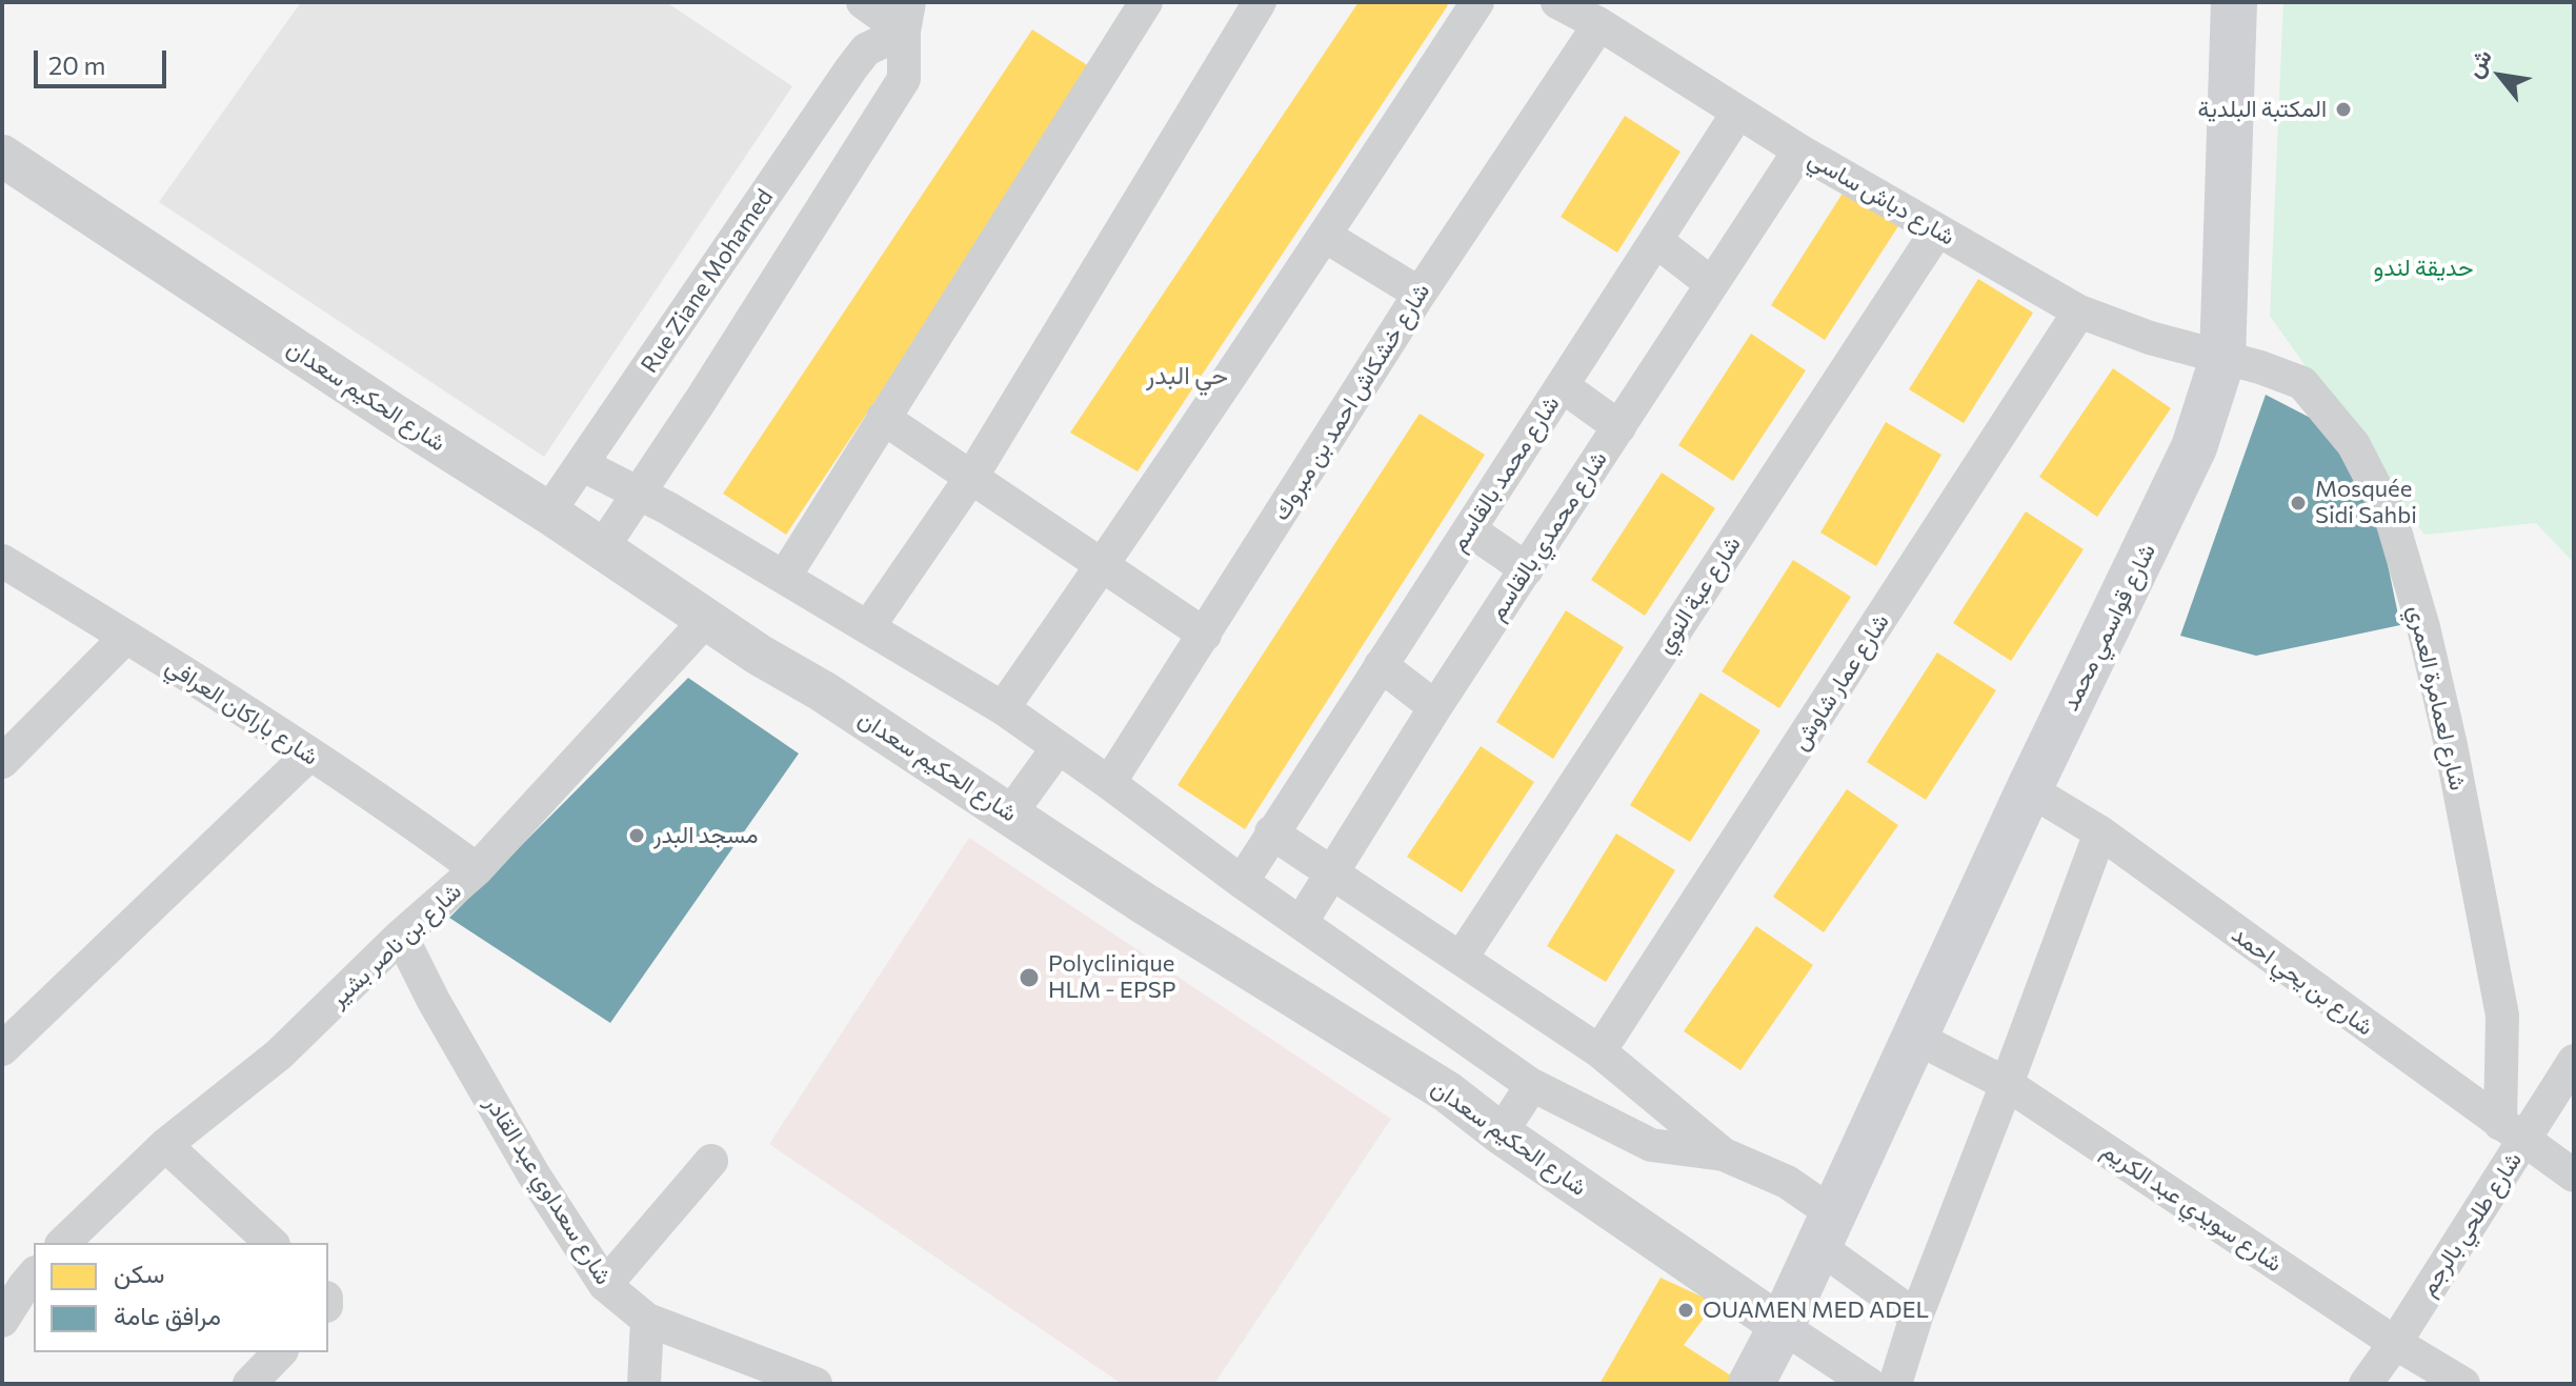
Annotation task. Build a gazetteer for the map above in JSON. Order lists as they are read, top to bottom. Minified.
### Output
{"streets":{"main road":["شارع قواسمي محمد"],"street":["شارع دباش ساسي","Rue Ziane Mohamed","شارع الحكيم سعدان","شارع خشكاش احمد بن مبروك","شارع محمد بالقاسم","شارع محمدي بالقاسم","شارع عبة النوي","شارع عمار شاوش","شارع لعمامرة العمري","شارع باراكان العرافي","شارع بن ناصر بشير","شارع بن يحي احمد","شارع سعداوي عبد القادر","شارع سويدي عبد الكريم","شارع طلحي بالرجم"]},"crossings":[["شارع دباش ساسي","شارع خشكاش احمد بن مبروك"],["شارع دباش ساسي","شارع محمد بالقاسم"],["شارع دباش ساسي","شارع محمدي بالقاسم"],["شارع دباش ساسي","شارع عبة النوي"],["شارع دباش ساسي","شارع قواسمي محمد"],["شارع دباش ساسي","شارع عمار شاوش"],["شارع دباش ساسي","شارع لعمامرة العمري"],["Rue Ziane Mohamed","شارع الحكيم سعدان"],["شارع الحكيم سعدان","شارع قواسمي محمد"],["شارع الحكيم سعدان","شارع بن ناصر بشير"],["شارع قواسمي محمد","شارع لعمامرة العمري"],["شارع قواسمي محمد","شارع بن يحي احمد"],["شارع قواسمي محمد","شارع سويدي عبد الكريم"],["شارع لعمامرة العمري","شارع بن يحي احمد"],["شارع لعمامرة العمري","شارع طلحي بالرجم"],["شارع باراكان العرافي","شارع بن ناصر بشير"],["شارع بن ناصر بشير","شارع سعداوي عبد القادر"],["شارع بن يحي احمد","شارع طلحي بالرجم"],["شارع سويدي عبد الكريم","شارع طلحي بالرجم"]],"districts":["حي البدر"],"parks":["حديقة لندو"],"places":["المكتبة البلدية","Mosquée Sidi Sahbi","مسجد البدر","Polyclinique HLM - EPSP","OUAMEN MED ADEL"],"legend":["سكن","مرافق عامة"],"scale_bar":"20 m","north":"top left"}
